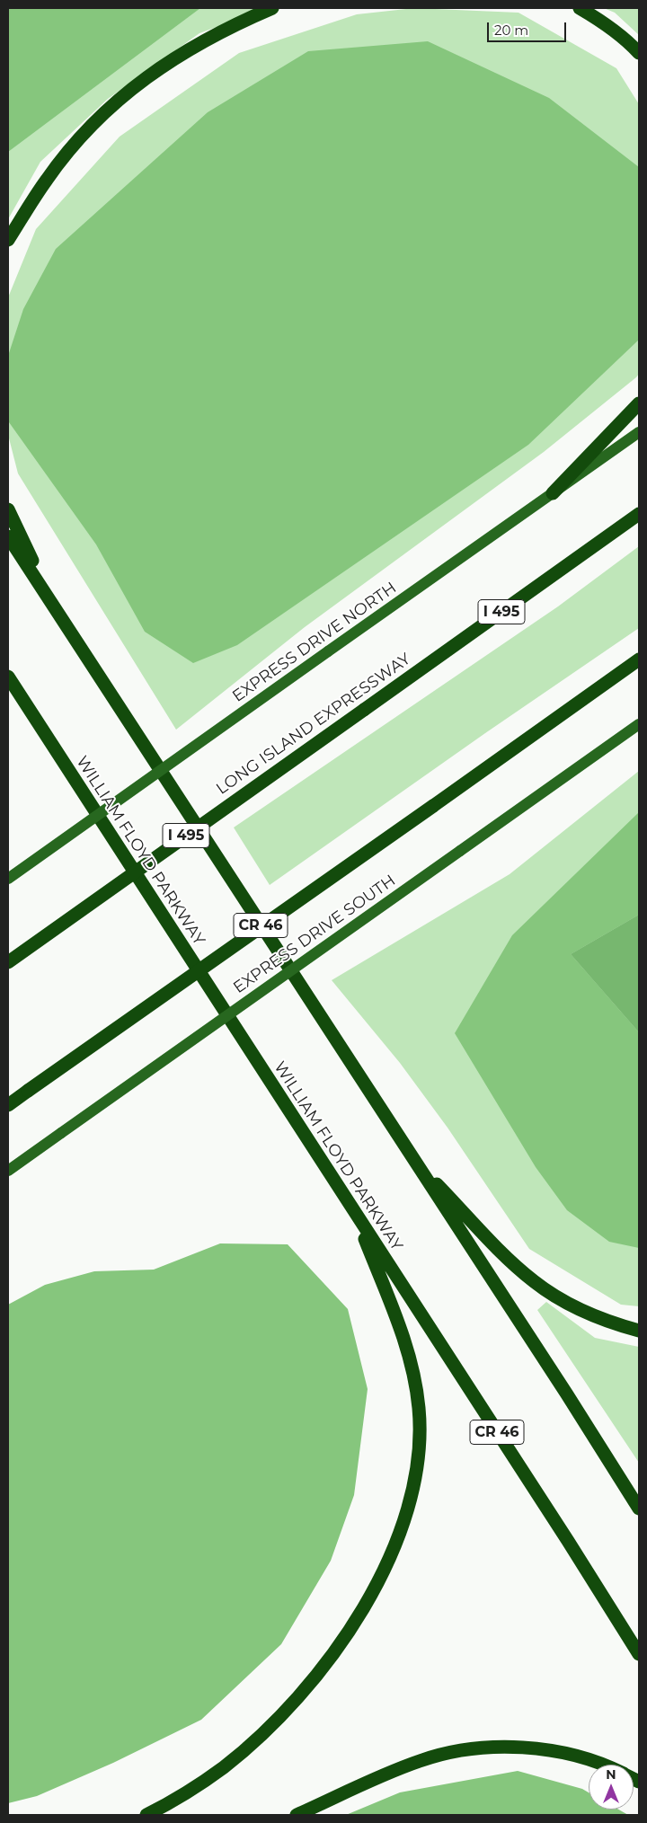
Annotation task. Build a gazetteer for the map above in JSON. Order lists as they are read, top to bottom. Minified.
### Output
{"streets":{"highway":["I 495","LONG ISLAND EXPRESSWAY","WILLIAM FLOYD PARKWAY","CR 46"],"main road":["EXPRESS DRIVE NORTH","EXPRESS DRIVE SOUTH"]},"scale_bar":"20 m","north":"top"}
